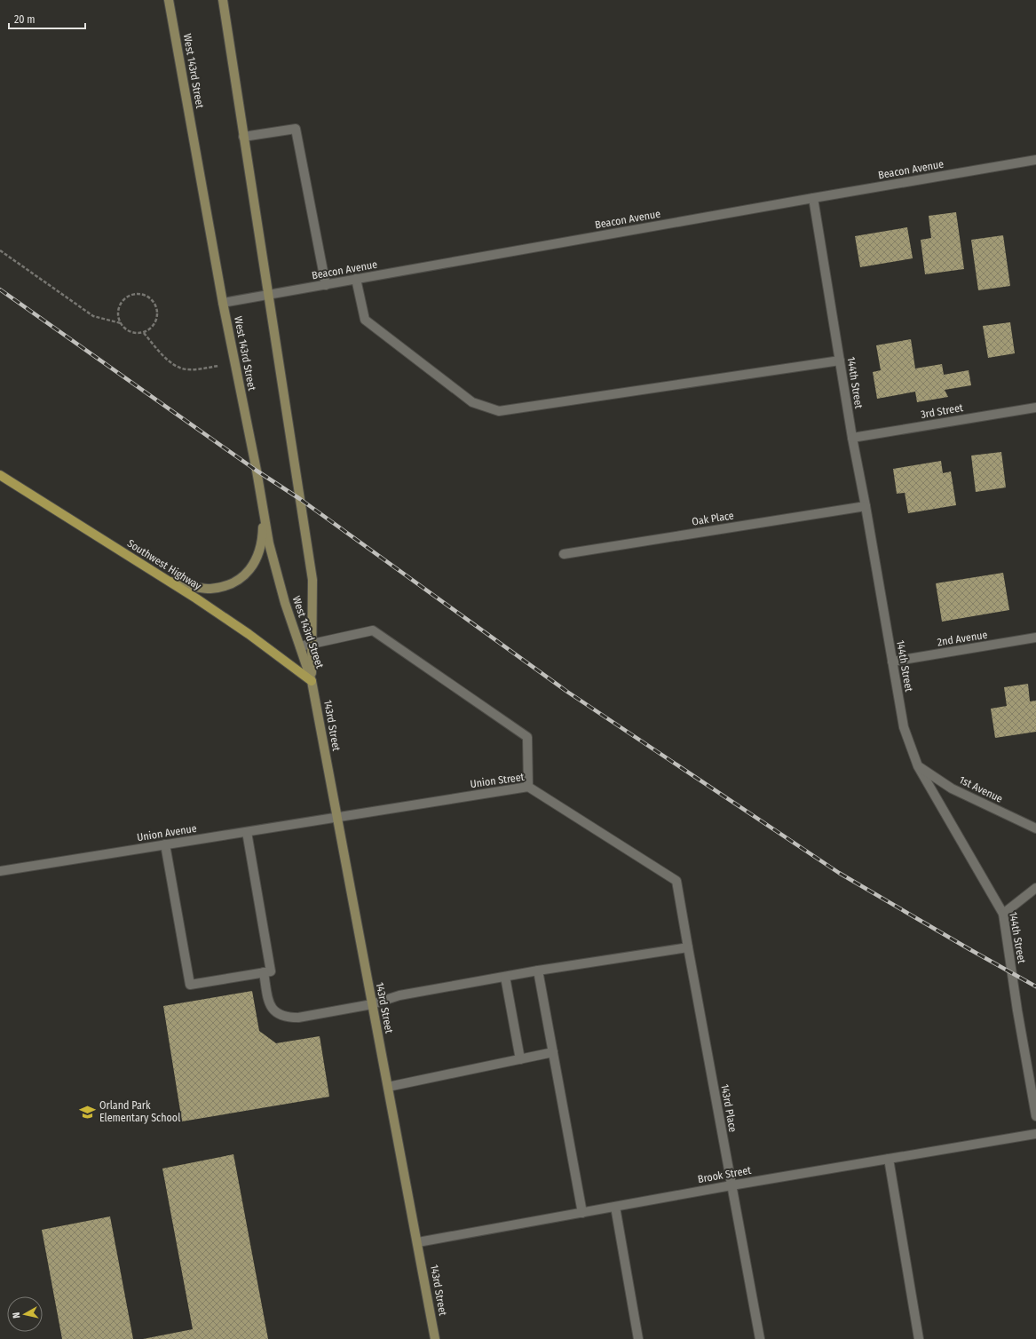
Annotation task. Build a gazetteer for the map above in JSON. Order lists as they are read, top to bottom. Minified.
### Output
{"streets":{"main road":["West 143rd Street","Southwest Highway","143rd Street"],"street":["Beacon Avenue","144th Street","3rd Street","Oak Place","2nd Avenue","Union Street","1st Avenue","Union Avenue","143rd Place","Brook Street"]},"crossings":[["West 143rd Street","Beacon Avenue"],["West 143rd Street","Southwest Highway"],["West 143rd Street","143rd Street"],["Beacon Avenue","144th Street"],["144th Street","3rd Street"],["144th Street","Oak Place"],["144th Street","2nd Avenue"],["144th Street","1st Avenue"],["Southwest Highway","143rd Street"],["143rd Street","Union Street"],["143rd Street","Union Avenue"],["143rd Street","Brook Street"],["Union Street","Union Avenue"],["Union Street","143rd Place"],["143rd Place","Brook Street"]],"places":{"school or university":["Orland Park Elementary School"]},"scale_bar":"20 m","north":"left"}
